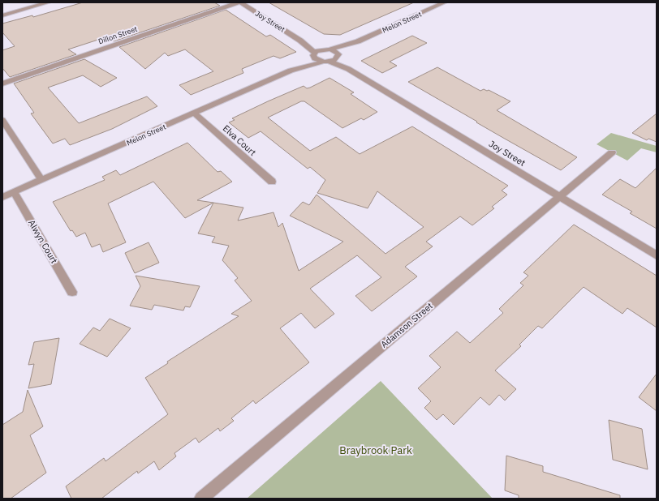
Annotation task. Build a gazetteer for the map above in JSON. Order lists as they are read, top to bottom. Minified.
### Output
{"streets":{"street":["Joy Street","Melon Street","Dillon Street","Elva Court","Alwyn Court","Adamson Street"]},"crossings":[["Joy Street","Melon Street"],["Joy Street","Dillon Street"],["Joy Street","Adamson Street"],["Melon Street","Elva Court"],["Melon Street","Alwyn Court"]],"parks":["Braybrook Park"]}
